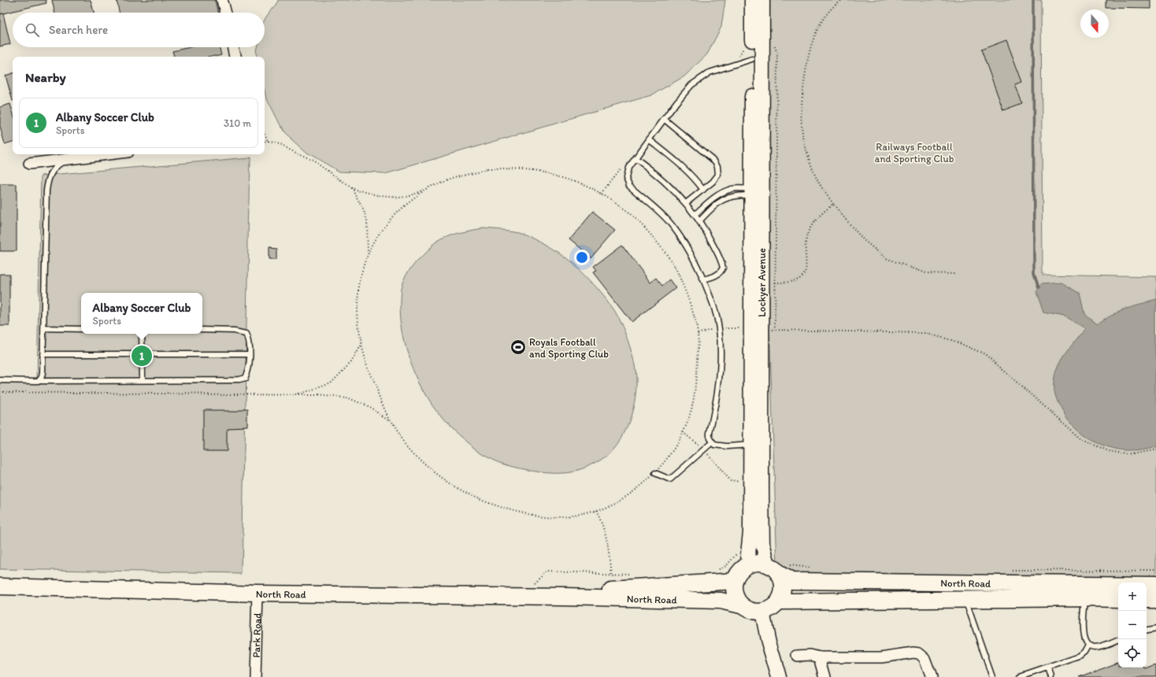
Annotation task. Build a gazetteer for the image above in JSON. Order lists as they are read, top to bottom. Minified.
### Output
{"streets":{"main road":["Lockyer Avenue","North Road"],"street":["Park Road"]},"crossings":[["Lockyer Avenue","North Road"],["North Road","Park Road"]],"parks":["Railways Football and Sporting Club"],"places":{"sports":["Royals Football and Sporting Club"]},"north":"bottom","page":{"search":"Search here","heading":"Nearby","list":[{"mark":"1","name":"Albany Soccer Club","note":"Sports","value":"310 m"}],"popup":["Albany Soccer Club","Sports"],"pins":"1","map_buttons":["+","−"]}}
